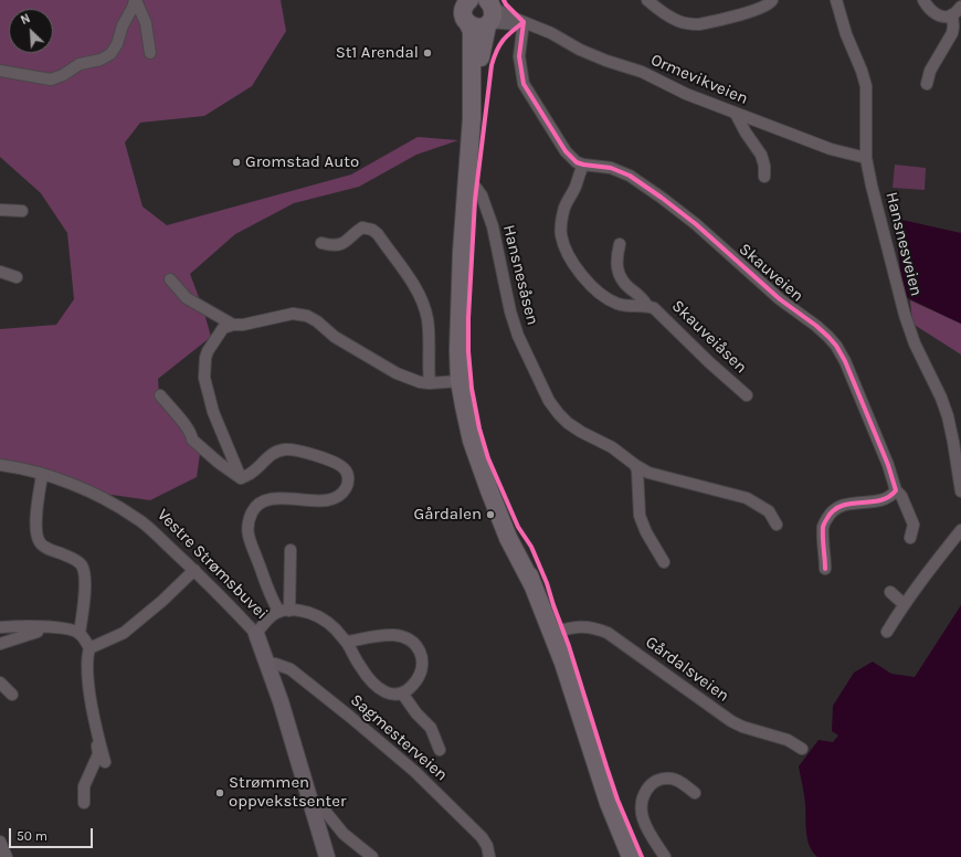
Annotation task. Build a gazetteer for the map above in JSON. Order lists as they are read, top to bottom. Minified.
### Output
{"streets":{"main road":["Vestre Strømsbuvei"],"street":["Ormevikveien","Hansnesveien","Skauveien","Hansnesåsen","Skauveiåsen","Gårdalsveien","Sagmesterveien"]},"crossings":[["Ormevikveien","Hansnesveien"],["Ormevikveien","Skauveien"],["Skauveien","Skauveiåsen"],["Vestre Strømsbuvei","Sagmesterveien"]],"places":["St1 Arendal","Gromstad Auto","Gårdalen","Strømmen oppvekstsenter"],"scale_bar":"50 m","north":"top left"}
